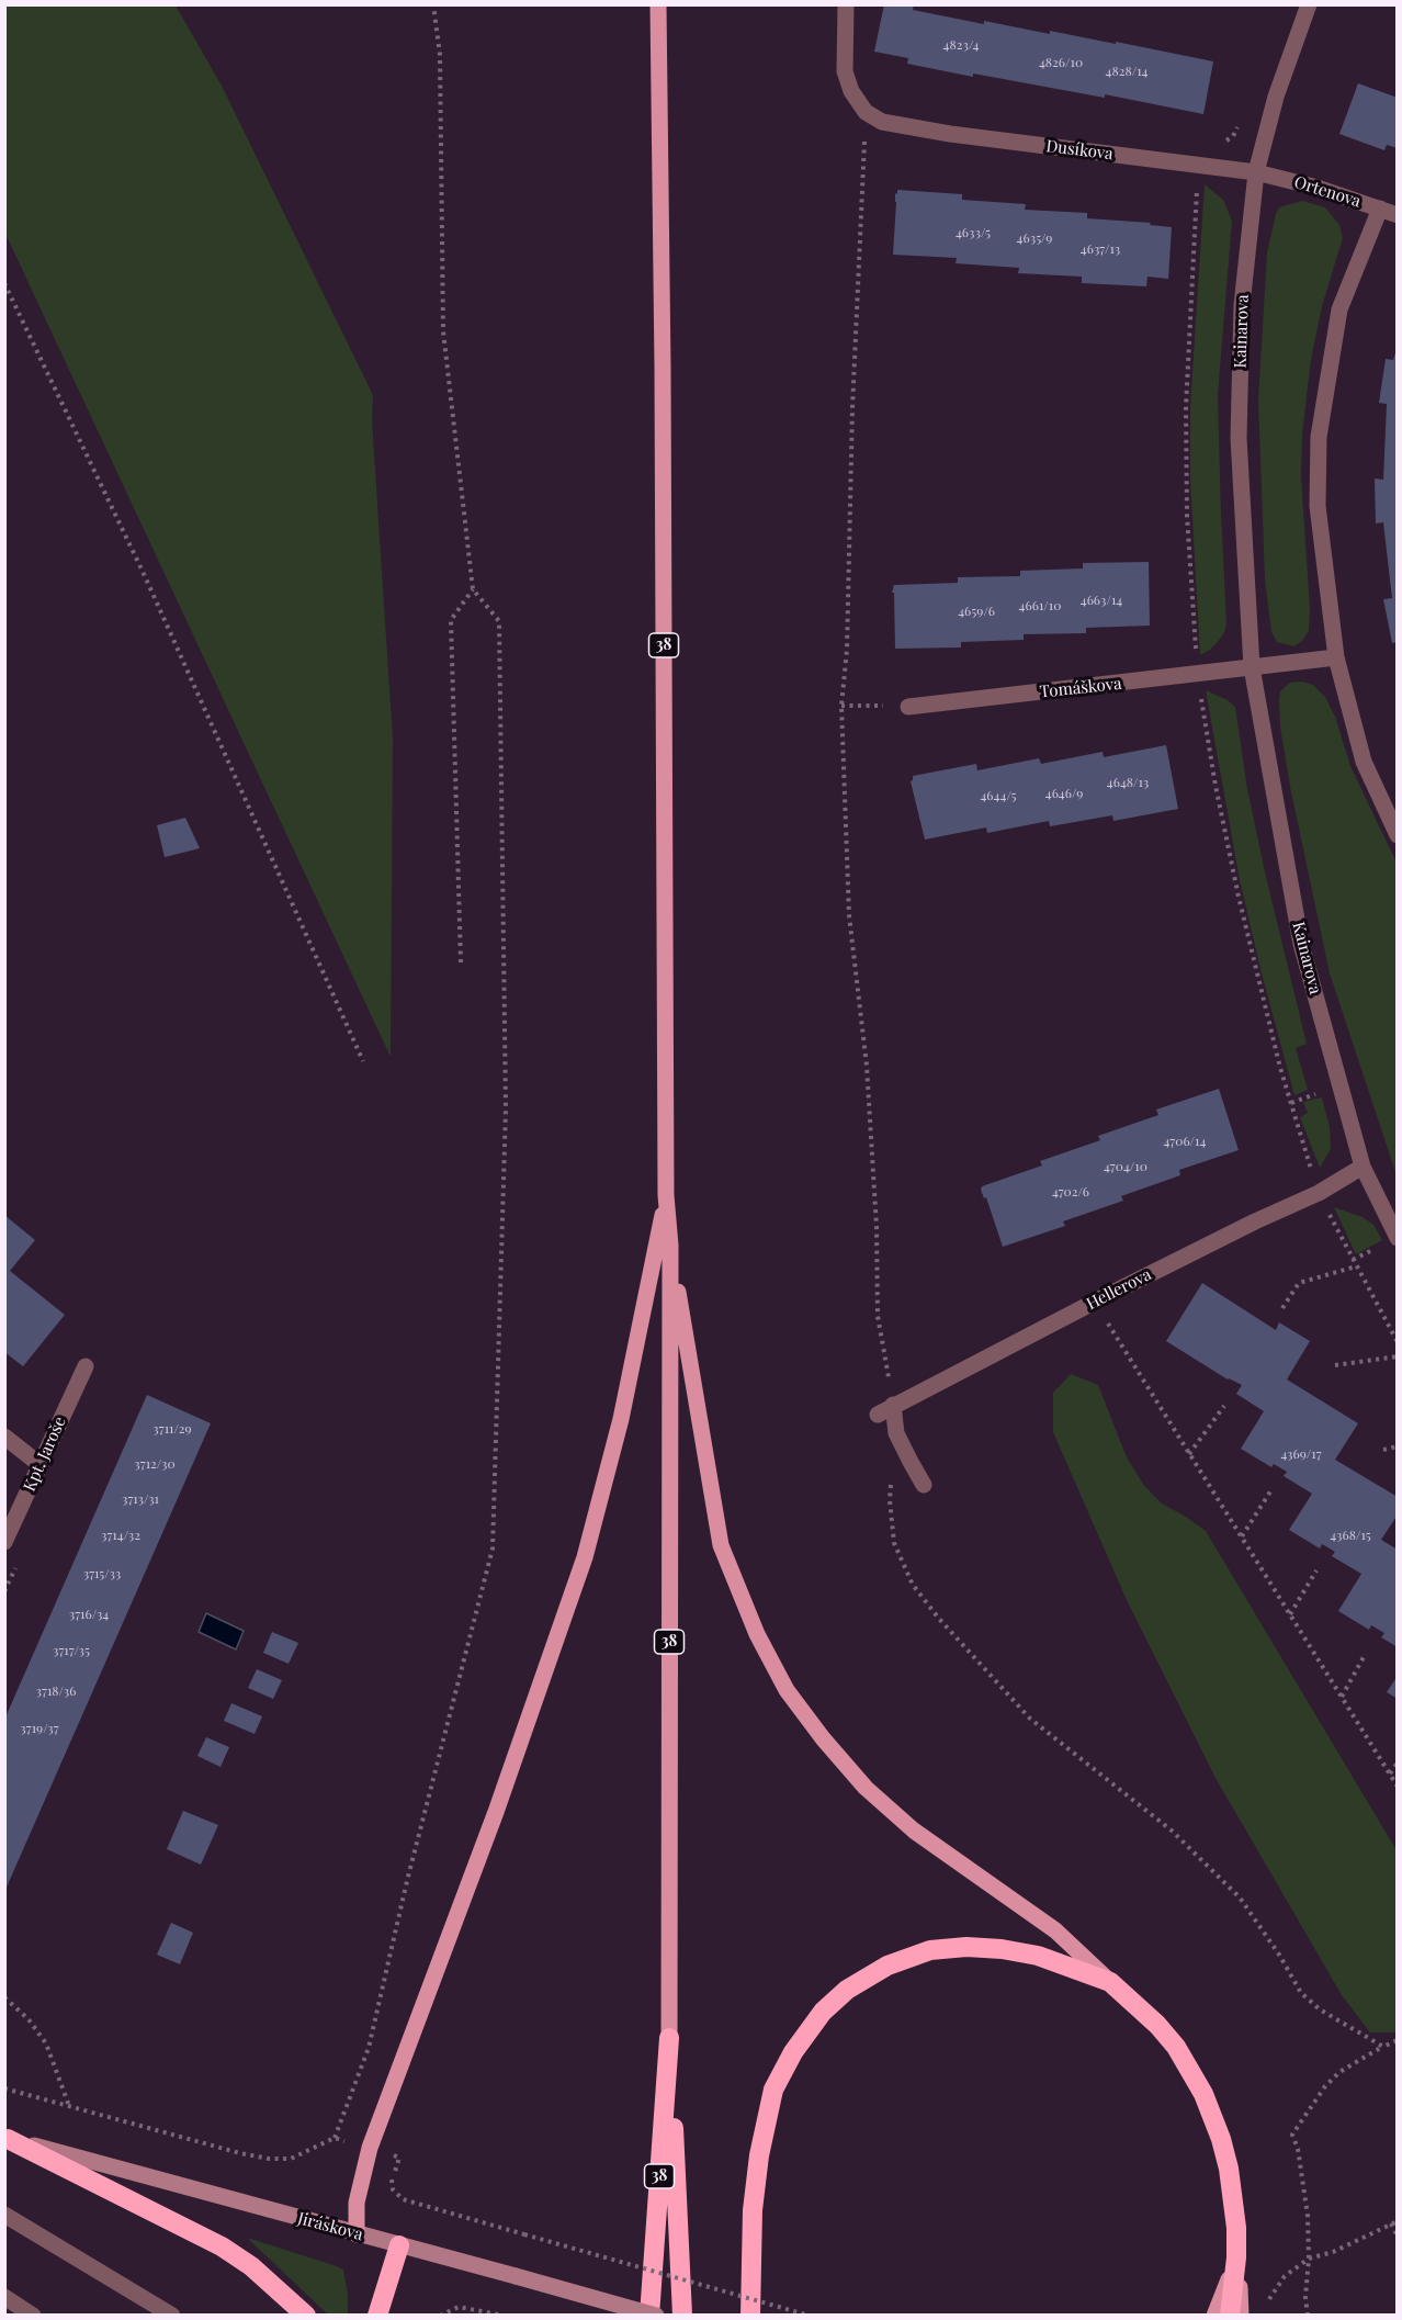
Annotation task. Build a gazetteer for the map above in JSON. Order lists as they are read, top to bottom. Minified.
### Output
{"streets":{"highway":["38"],"main road":["Jiráskova"],"street":["Dusíkova","Ortenova","Kainarova","Tomáškova","Hellerova","Kpt. Jaroše"]},"crossings":[["Dusíkova","Ortenova"],["Dusíkova","Kainarova"],["Ortenova","Kainarova"],["Kainarova","Tomáškova"],["Kainarova","Hellerova"]],"house_numbers":["4823/4","4826/10","4828/14","4633/5","4635/9","4637/13","4663/14","4661/10","4659/6","4648/13","4646/9","4644/5","4706/14","4704/10","4702/6","3711/29","4369/17","3712/30","3713/31","3714/32","4368/15","3715/33","3716/34","3717/35","3718/36","3719/37"]}
